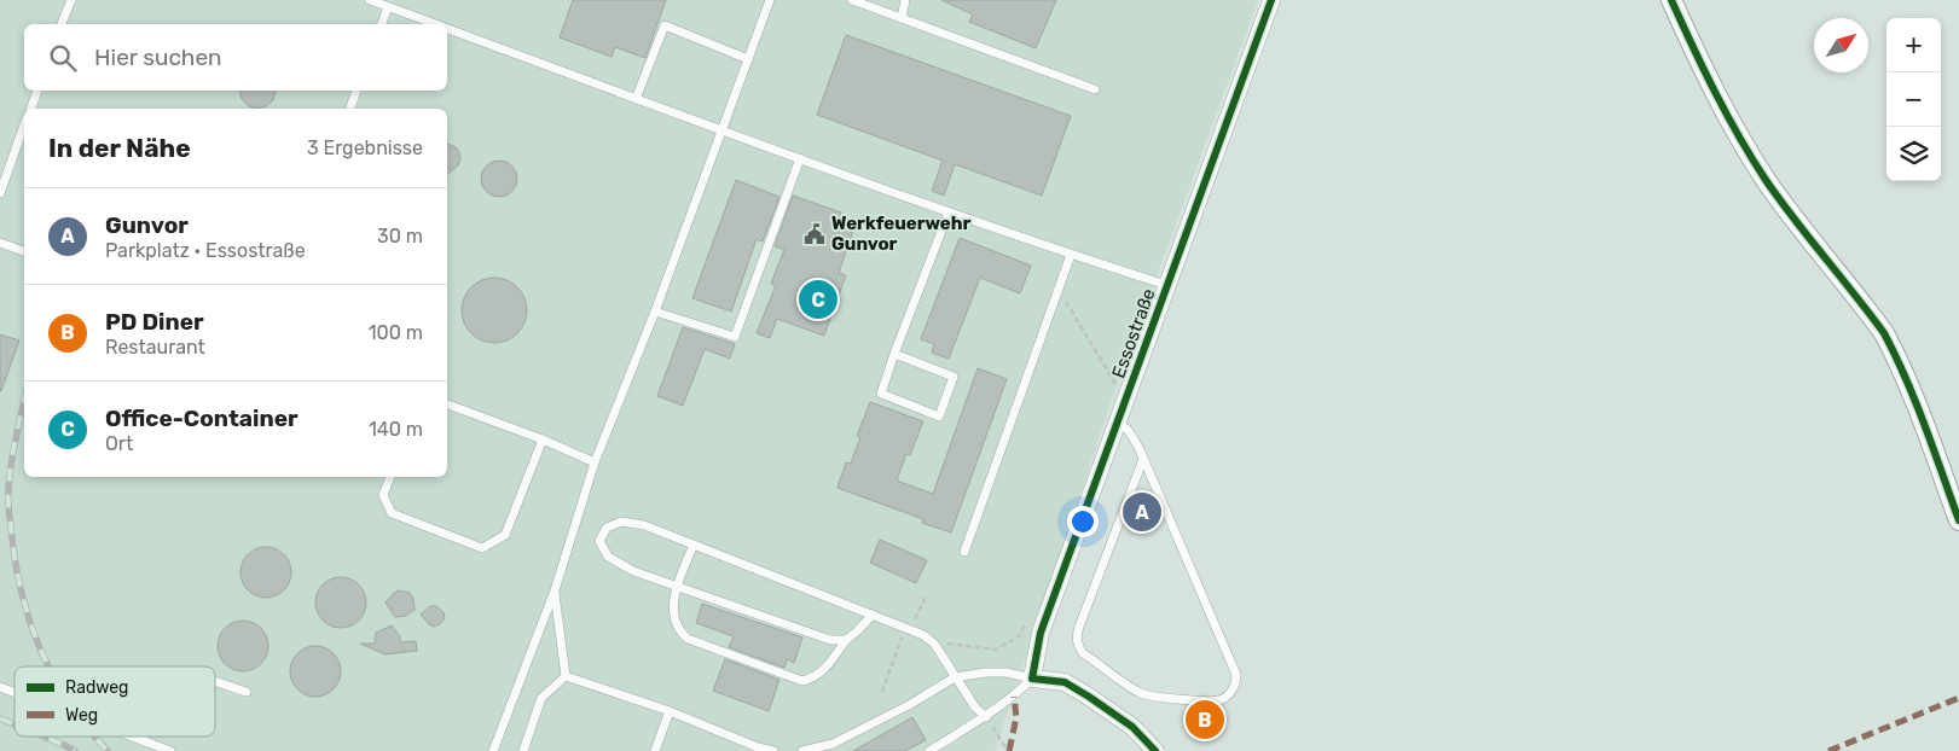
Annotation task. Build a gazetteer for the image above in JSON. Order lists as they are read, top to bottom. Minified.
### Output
{"streets":{"street":["Essostraße"]},"places":{"public building":["Werkfeuerwehr Gunvor"]},"legend":["Radweg","Weg"],"north":"top right","page":{"map_buttons":["+","−"],"search":"Hier suchen","heading":["In der Nähe","3 Ergebnisse"],"list":[{"mark":"A","name":"Gunvor","note":"Parkplatz · Essostraße","value":"30 m"},{"mark":"B","name":"PD Diner","note":"Restaurant","value":"100 m"},{"mark":"C","name":"Office-Container","note":"Ort","value":"140 m"}],"pins":["C","A","B"]}}
